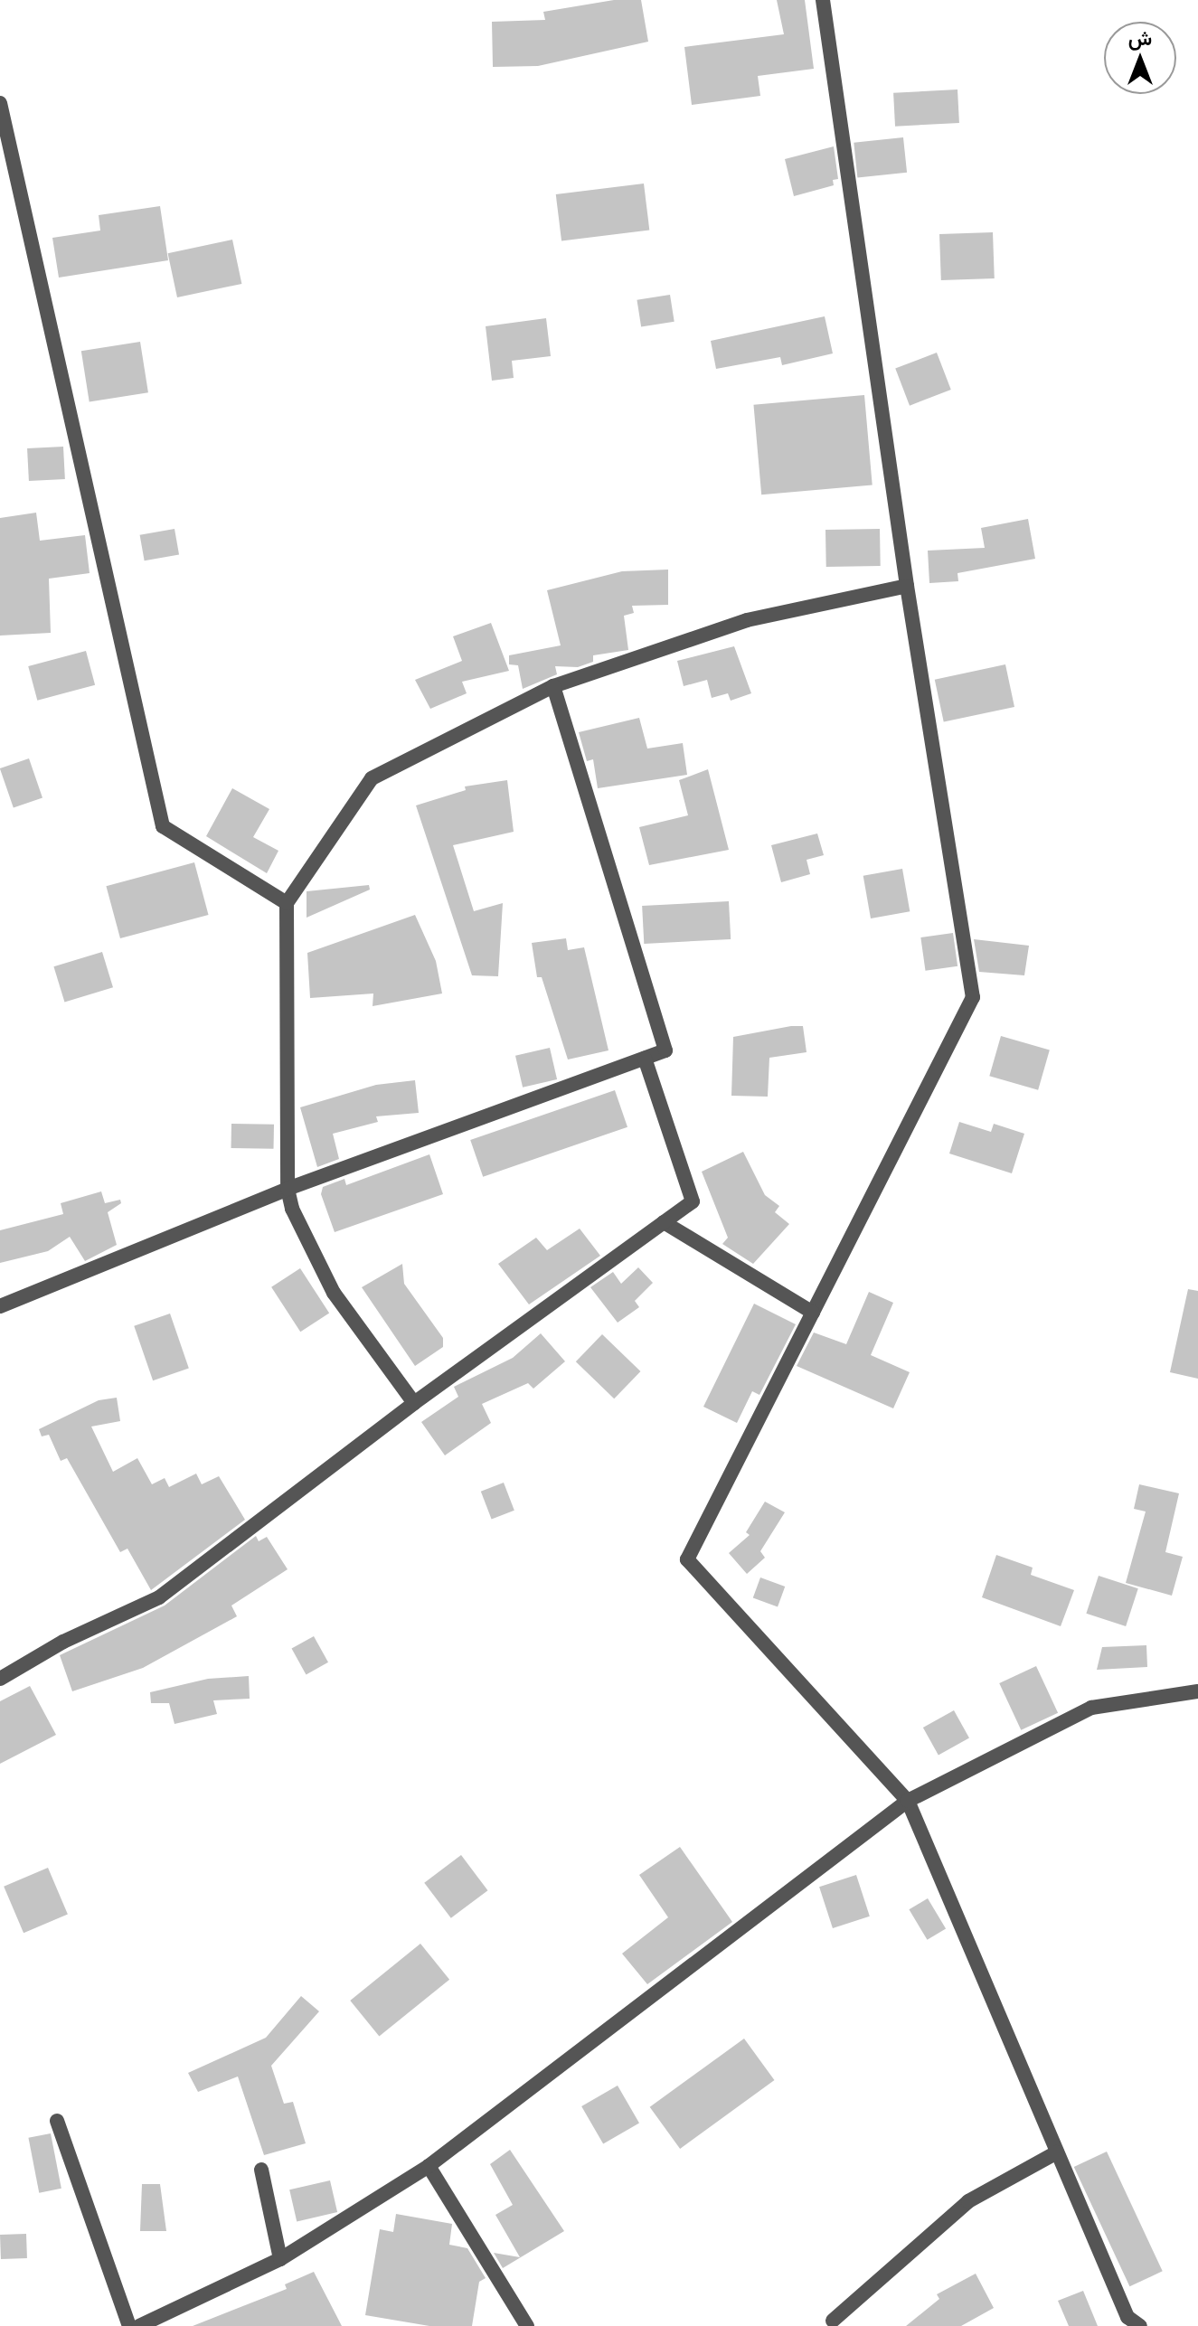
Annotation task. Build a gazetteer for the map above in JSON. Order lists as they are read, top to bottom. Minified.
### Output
{"north":"top"}
